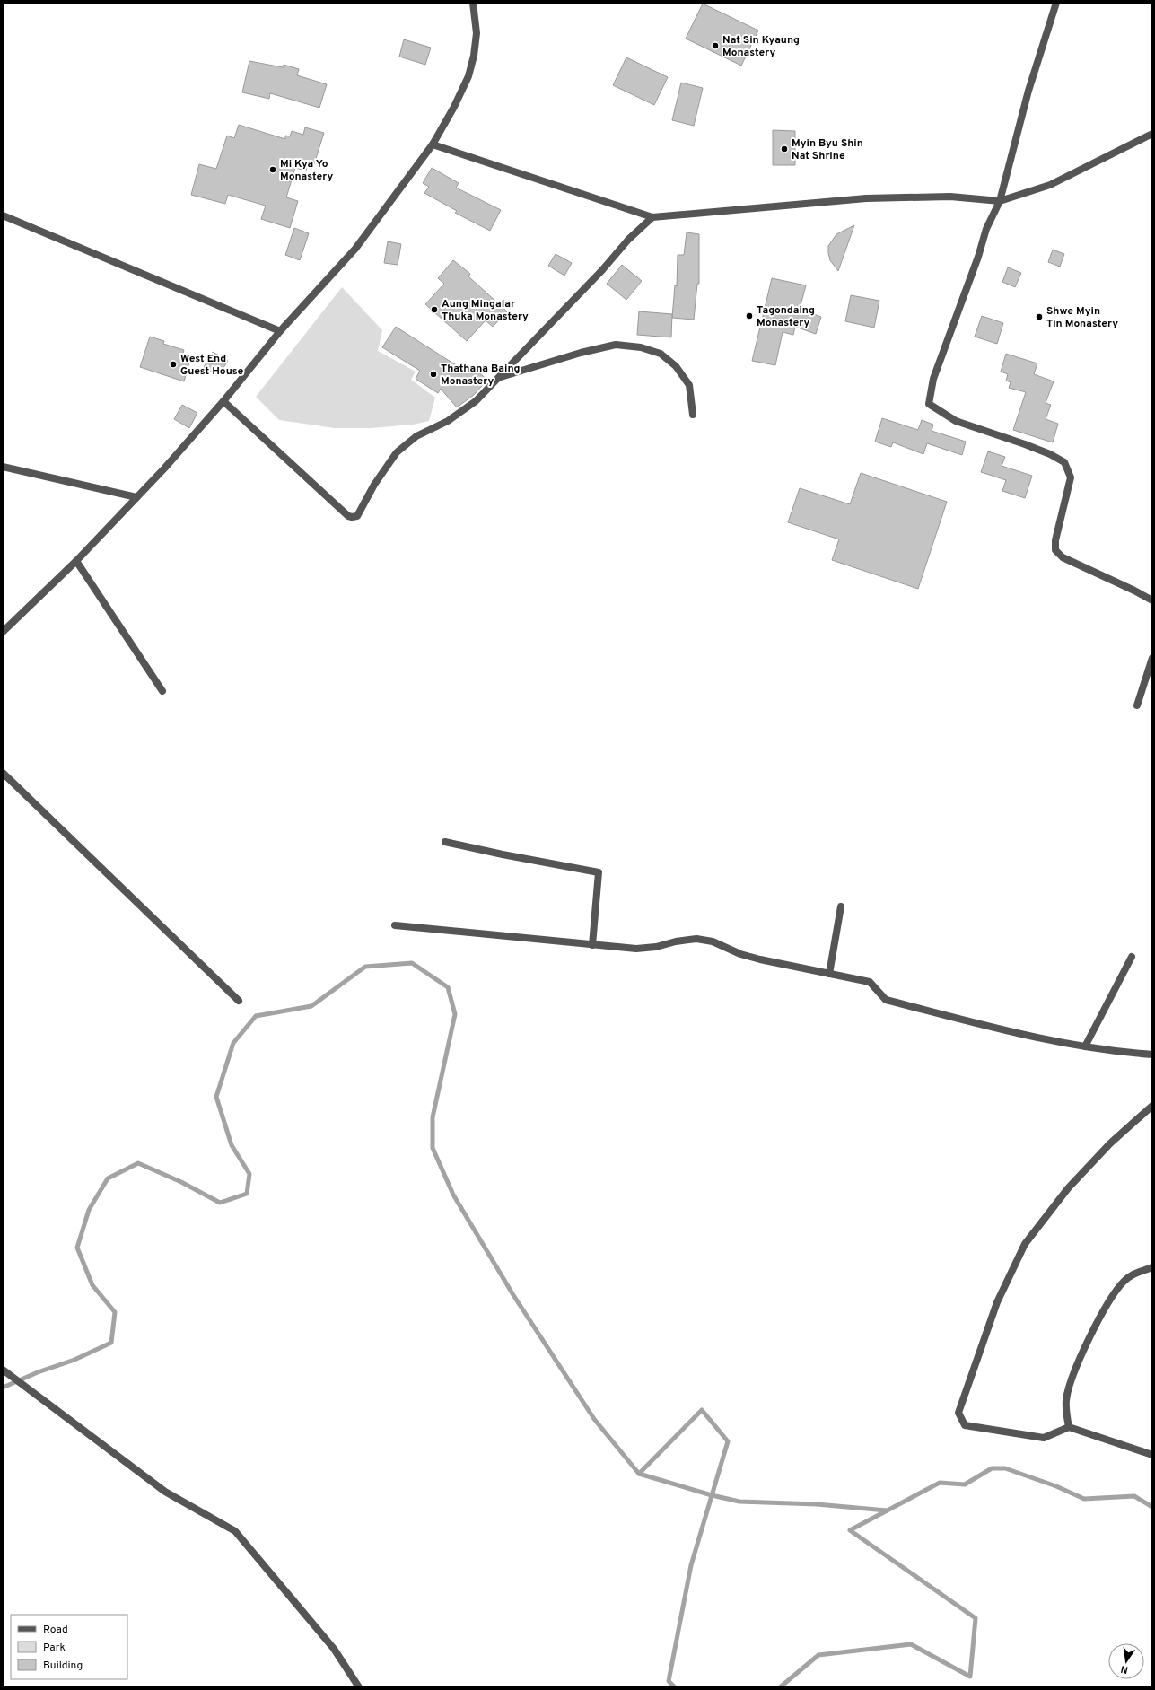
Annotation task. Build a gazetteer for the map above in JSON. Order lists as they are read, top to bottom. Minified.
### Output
{"places":["Nat Sin Kyaung Monastery","Myin Byu Shin Nat Shrine","Mi Kya Yo Monastery","Aung Mingalar Thuka Monastery","Tagondaing Monastery","Shwe Myin Tin Monastery","West End Guest House","Thathana Baing Monastery"],"legend":["Road","Park","Building"],"north":"bottom"}
